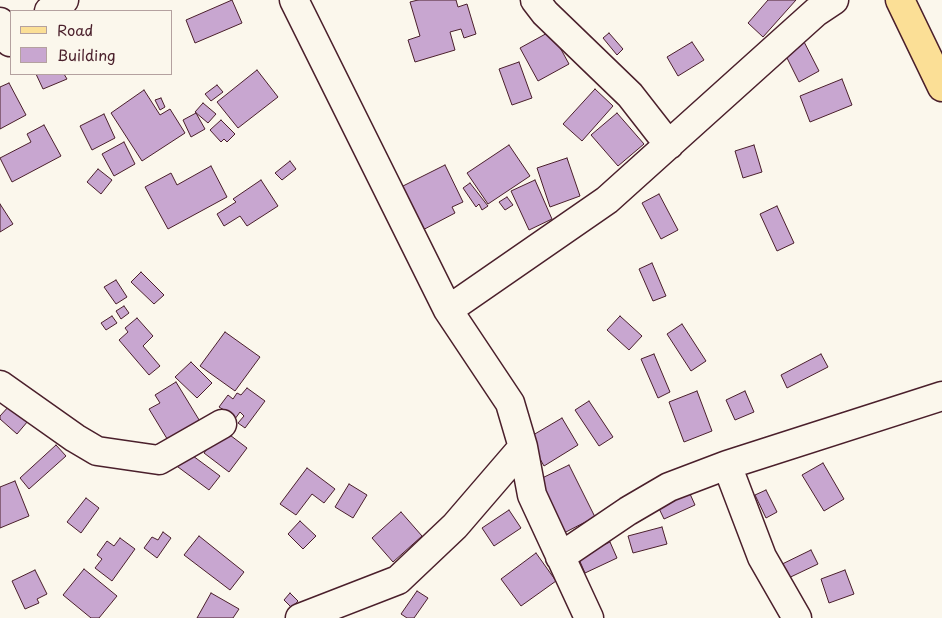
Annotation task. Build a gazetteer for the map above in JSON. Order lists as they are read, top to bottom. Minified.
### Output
{"legend":["Road","Building"]}
